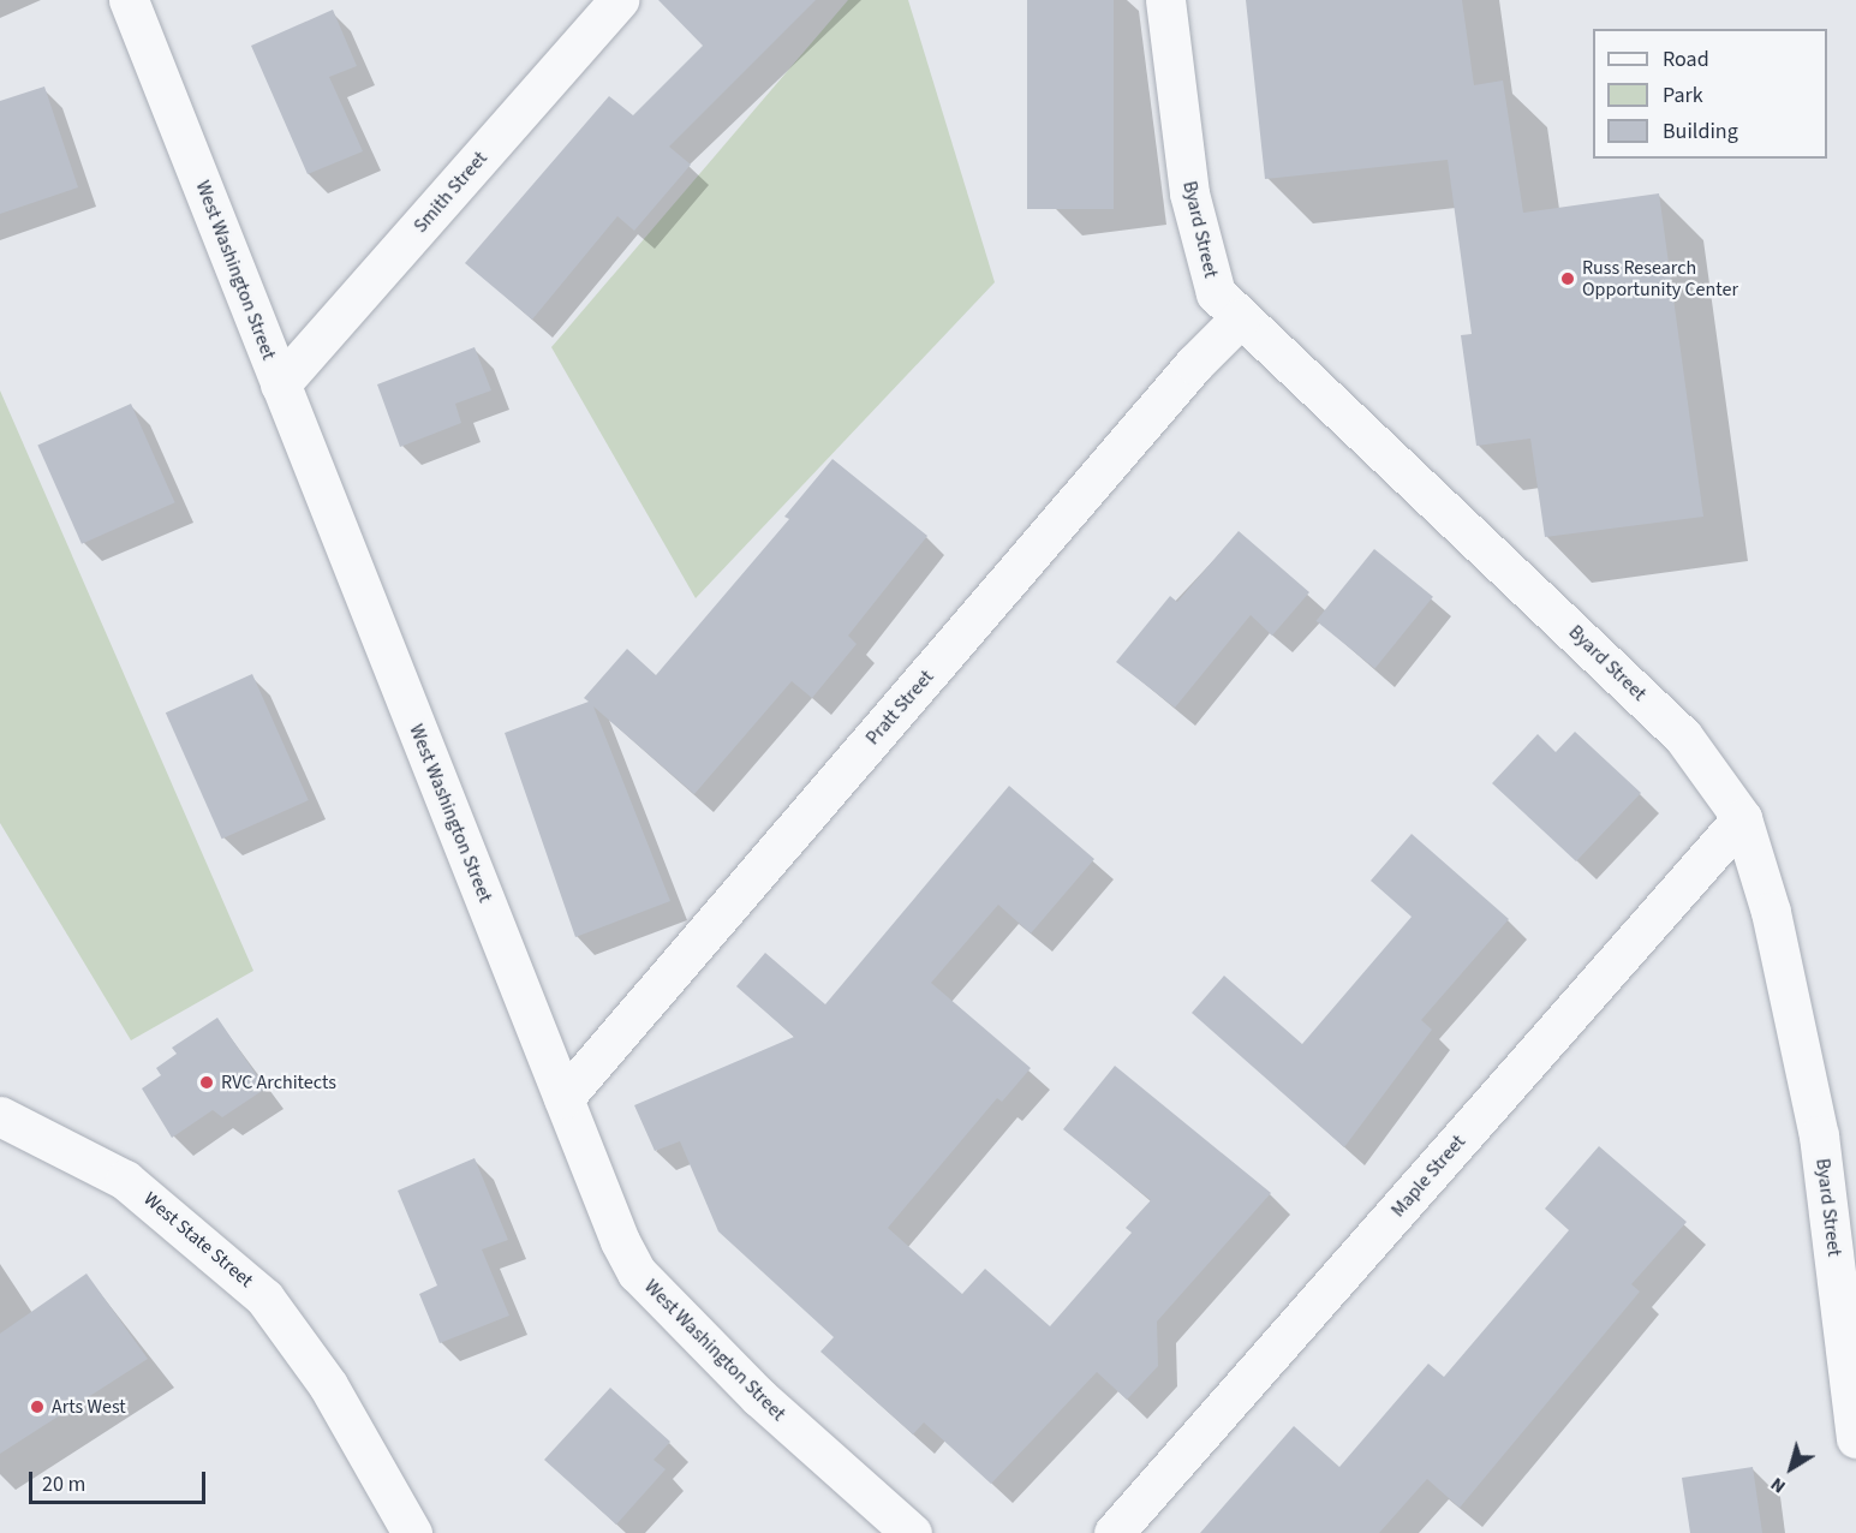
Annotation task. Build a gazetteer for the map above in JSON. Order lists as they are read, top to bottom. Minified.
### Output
{"streets":{"street":["Smith Street","Byard Street","West Washington Street","Pratt Street","Maple Street","West State Street"]},"crossings":[["Smith Street","West Washington Street"],["Byard Street","Pratt Street"],["Byard Street","Maple Street"],["West Washington Street","Pratt Street"]],"places":["Russ Research Opportunity Center","RVC Architects","Arts West"],"legend":["Road","Park","Building"],"scale_bar":"20 m","north":"bottom left"}
